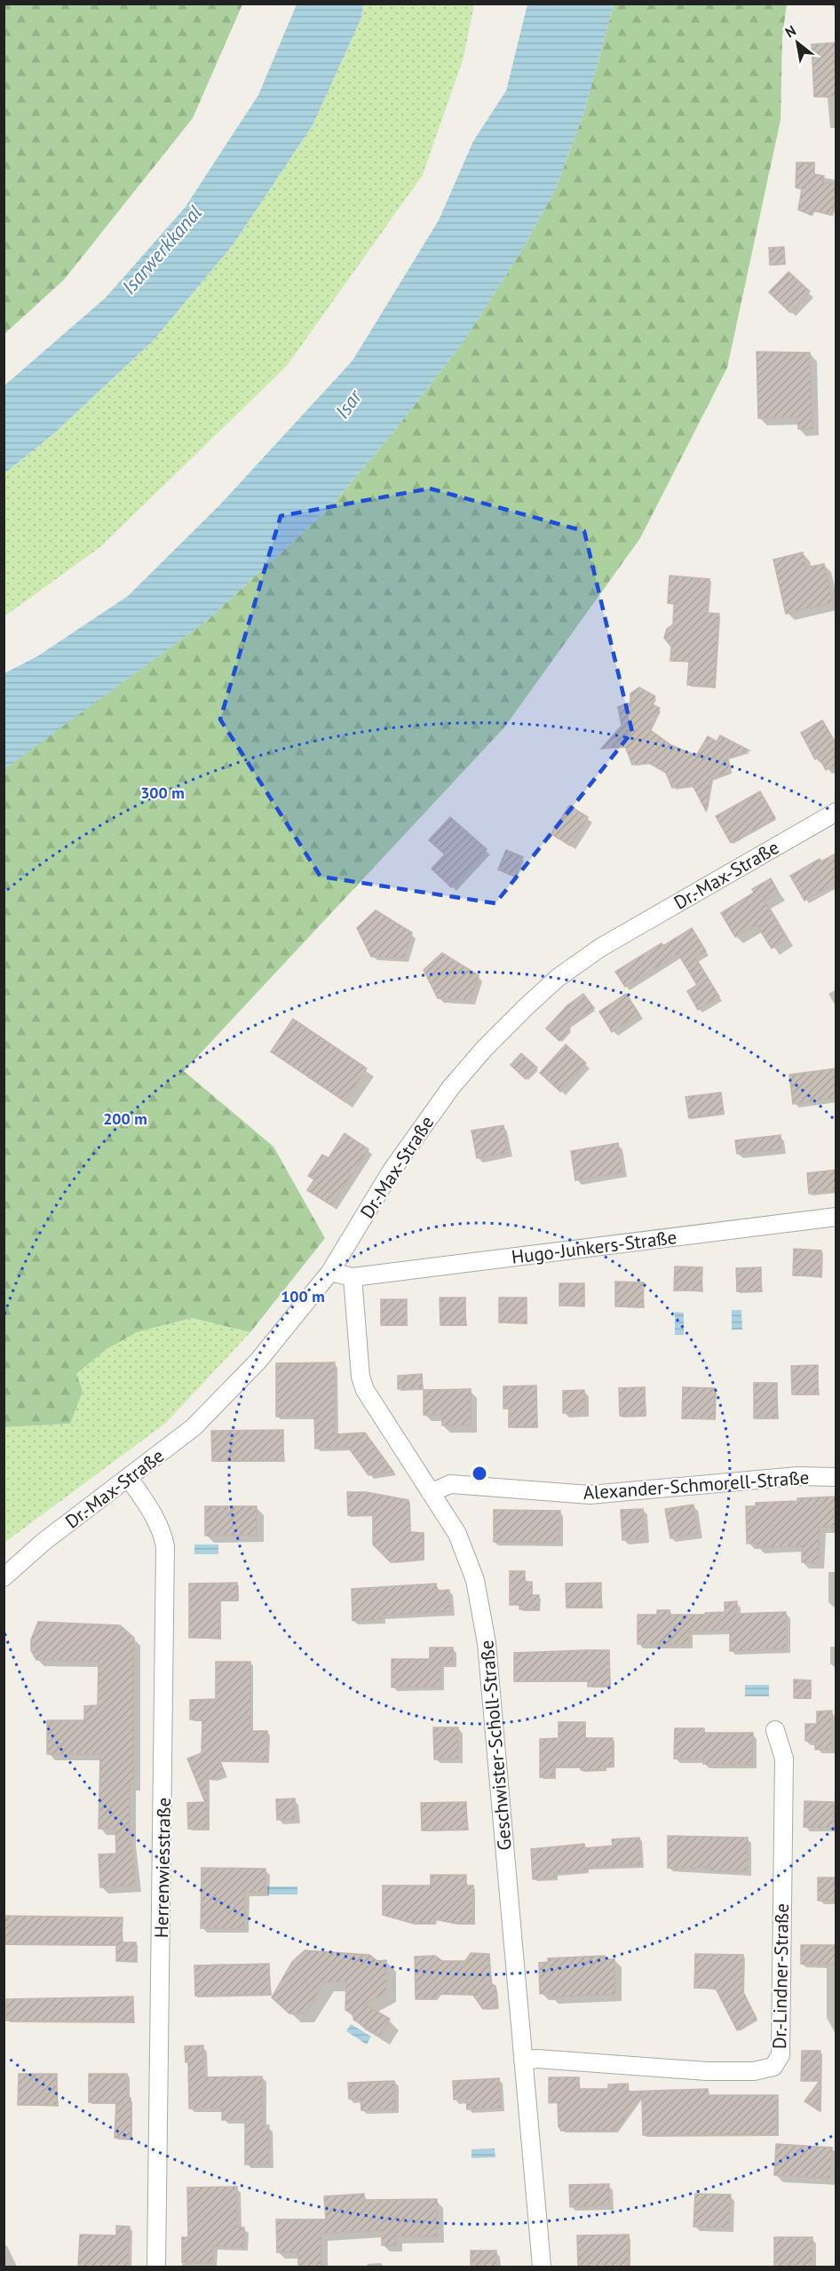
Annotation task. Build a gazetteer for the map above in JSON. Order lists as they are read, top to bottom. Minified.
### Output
{"streets":{"street":["Dr.-Max-Straße","Hugo-Junkers-Straße","Alexander-Schmorell-Straße","Geschwister-Scholl-Straße","Herrenwiesstraße","Dr.-Lindner-Straße"]},"crossings":[["Dr.-Max-Straße","Herrenwiesstraße"],["Hugo-Junkers-Straße","Geschwister-Scholl-Straße"],["Alexander-Schmorell-Straße","Geschwister-Scholl-Straße"],["Geschwister-Scholl-Straße","Dr.-Lindner-Straße"]],"water":["Isarwerkkanal","Isar"],"north":"top left","rings":["300 m","200 m","100 m"]}
